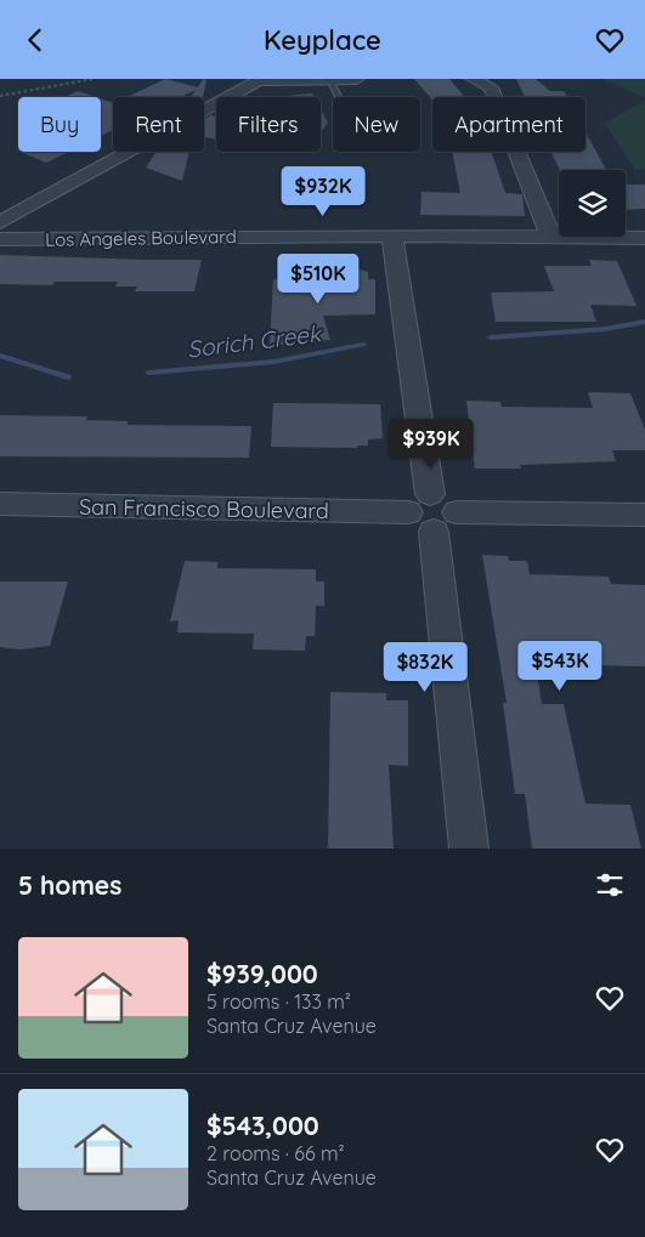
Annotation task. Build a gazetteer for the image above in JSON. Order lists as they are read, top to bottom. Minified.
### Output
{"streets":{"street":["Los Angeles Boulevard","San Francisco Boulevard"]},"water":["Sorich Creek"],"page":{"header":"Keyplace","chip":["Buy","Rent","Filters","New","Apartment"],"price":["$932K","$510K","$939K","$543K","$832K"],"heading":"5 homes","list":[{"name":"$939,000","note":"5 rooms · 133 m² · Santa Cruz Avenue"},{"name":"$543,000","note":"2 rooms · 66 m² · Santa Cruz Avenue"}]}}
